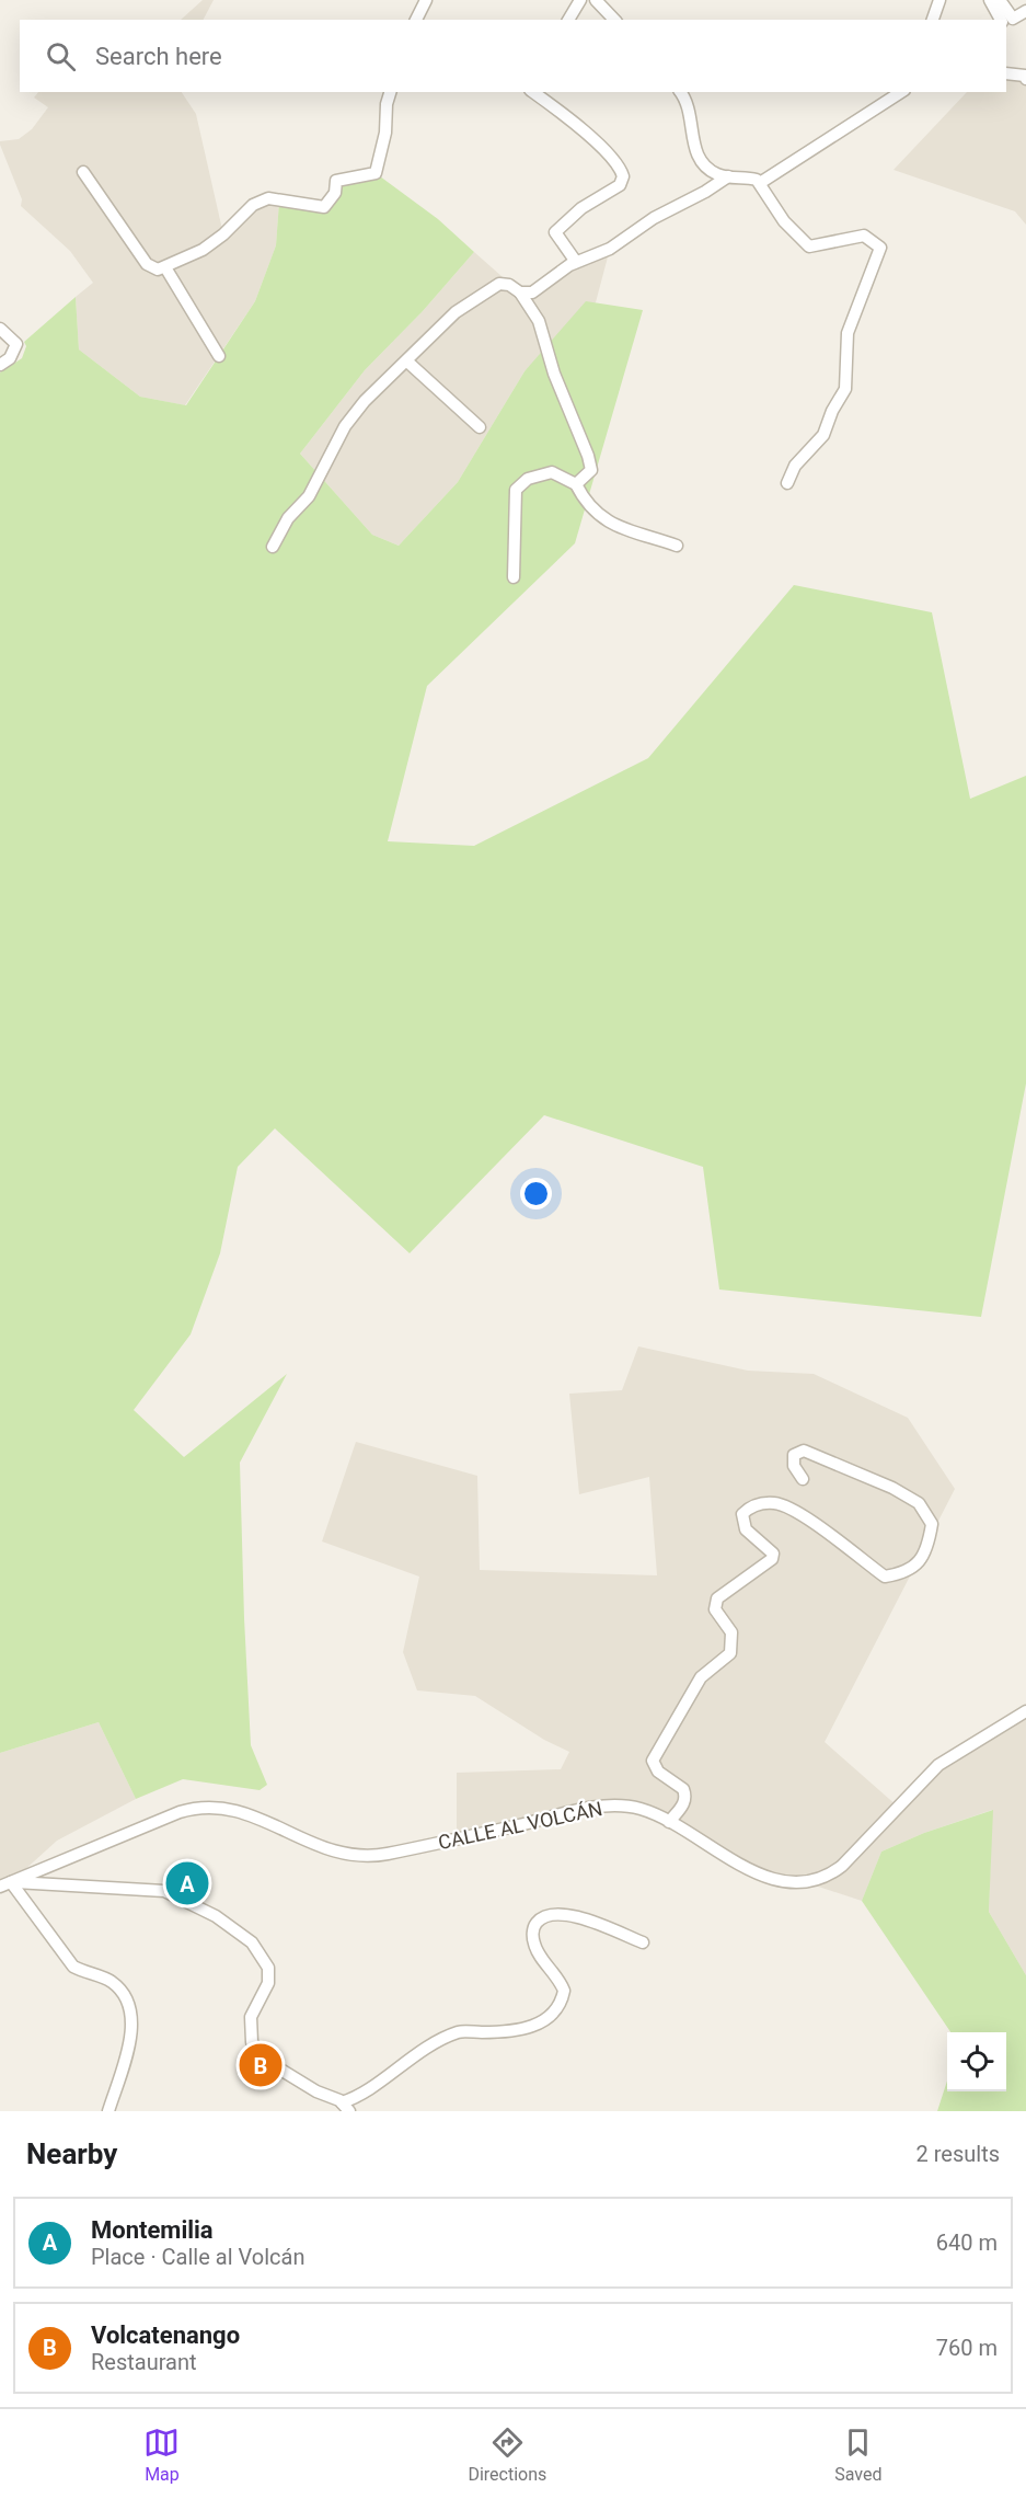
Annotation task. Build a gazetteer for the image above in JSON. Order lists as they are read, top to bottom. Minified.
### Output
{"streets":{"street":["CALLE AL VOLCÁN"]},"page":{"search":"Search here","pins":["A","B"],"heading":["Nearby","2 results"],"list":[{"mark":"A","name":"Montemilia","note":"Place · Calle al Volcán","value":"640 m"},{"mark":"B","name":"Volcatenango","note":"Restaurant","value":"760 m"}],"nav":["Map","Directions","Saved"]}}
